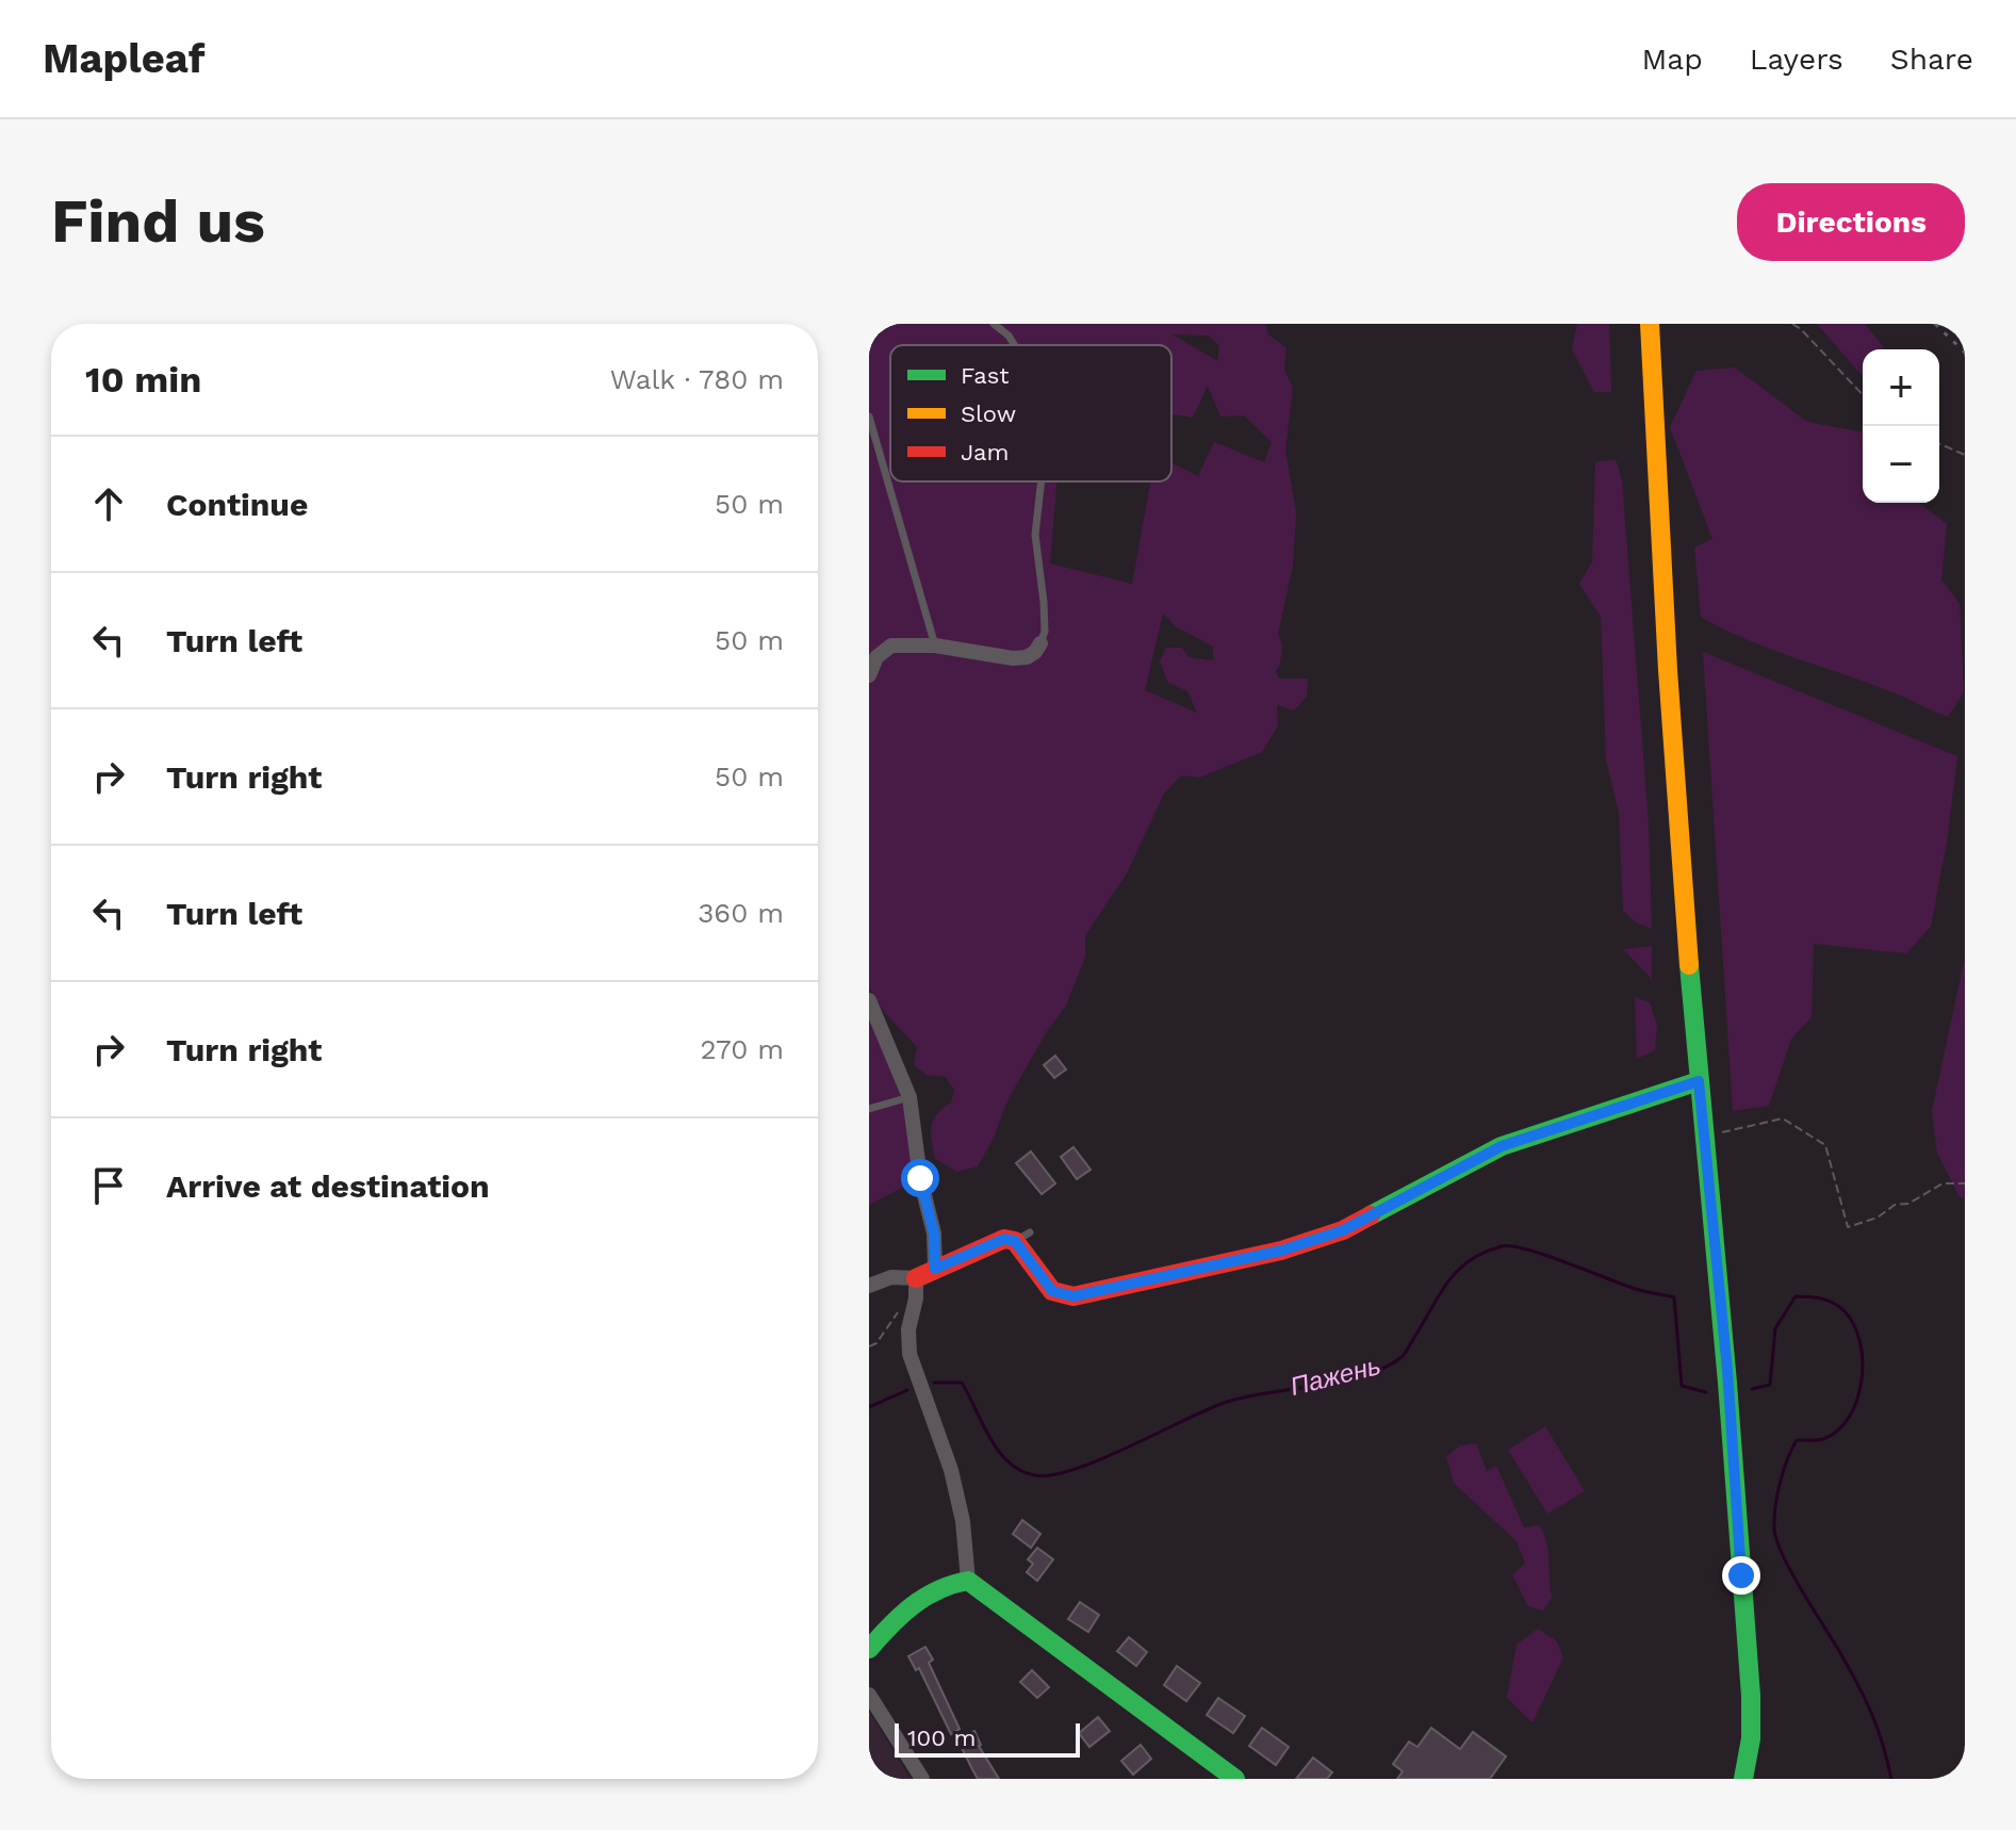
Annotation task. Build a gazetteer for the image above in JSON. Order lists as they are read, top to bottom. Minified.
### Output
{"water":["Пажень"],"legend":["Fast","Slow","Jam"],"scale_bar":"100 m","page":{"header":"Mapleaf","nav":["Map","Layers","Share"],"buttons":"Directions","title":"Find us","heading":["10 min","Walk · 780 m"],"map_buttons":["+","−"],"list":[["Continue","50 m"],["Turn left","50 m"],["Turn right","50 m"],["Turn left","360 m"],["Turn right","270 m"],"Arrive at destination"],"scale":"100 m"}}
